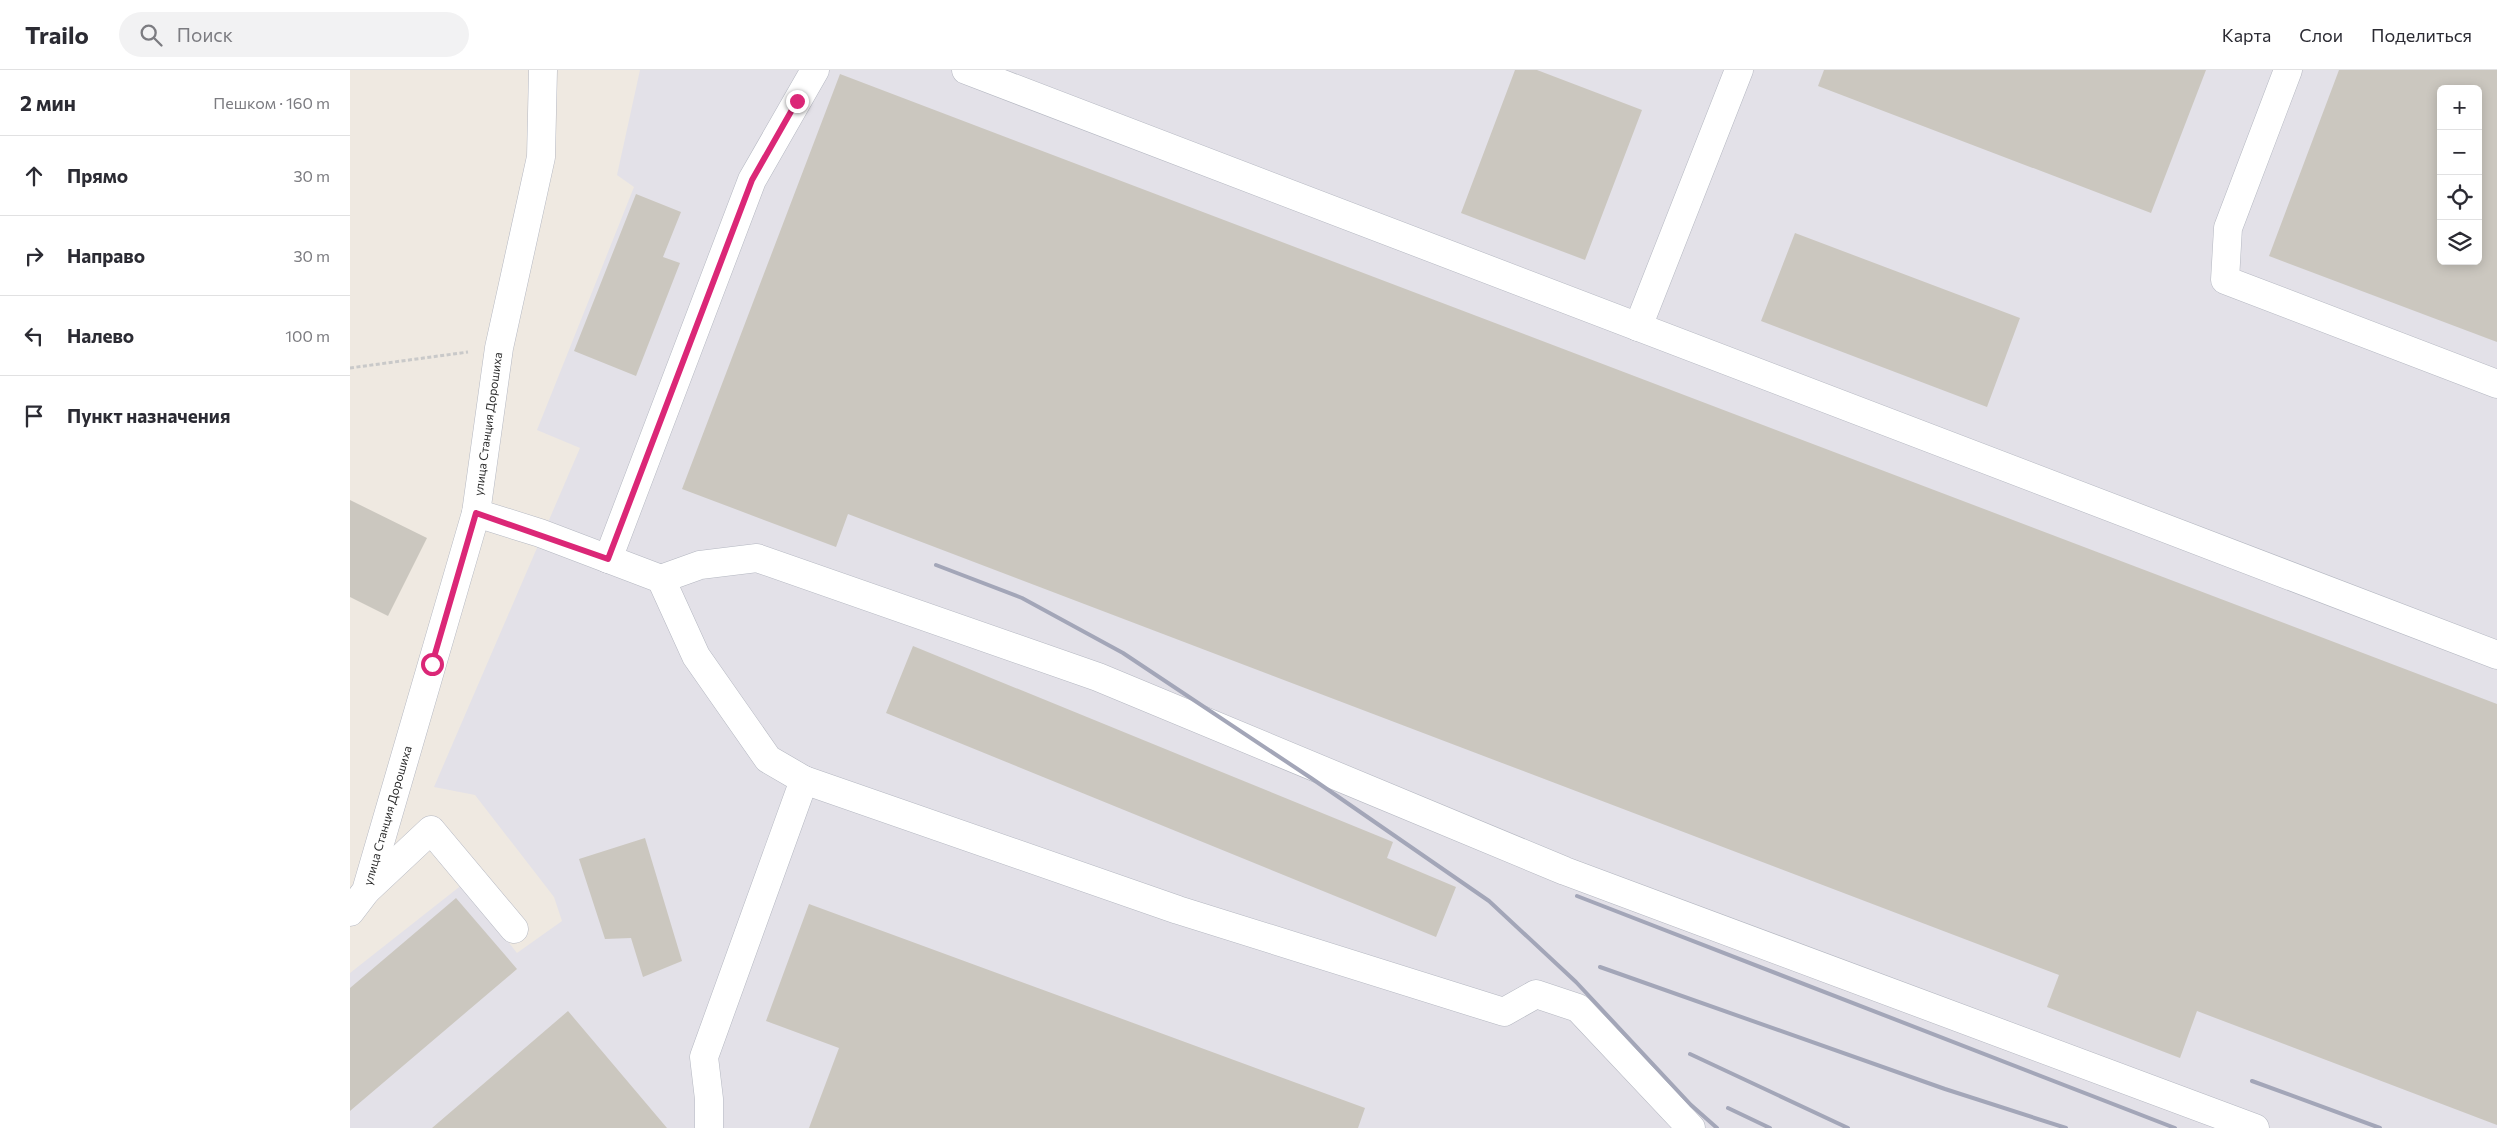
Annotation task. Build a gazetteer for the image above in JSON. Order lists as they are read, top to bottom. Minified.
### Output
{"streets":{"street":["улица Станция Дорошиха"]},"page":{"header":"Trailo","search":"Поиск","nav":["Карта","Слои","Поделиться"],"heading":["2 мин","Пешком · 160 m"],"map_buttons":["+","−"],"list":[["Прямо","30 m"],["Направо","30 m"],["Налево","100 m"],"Пункт назначения"]}}
